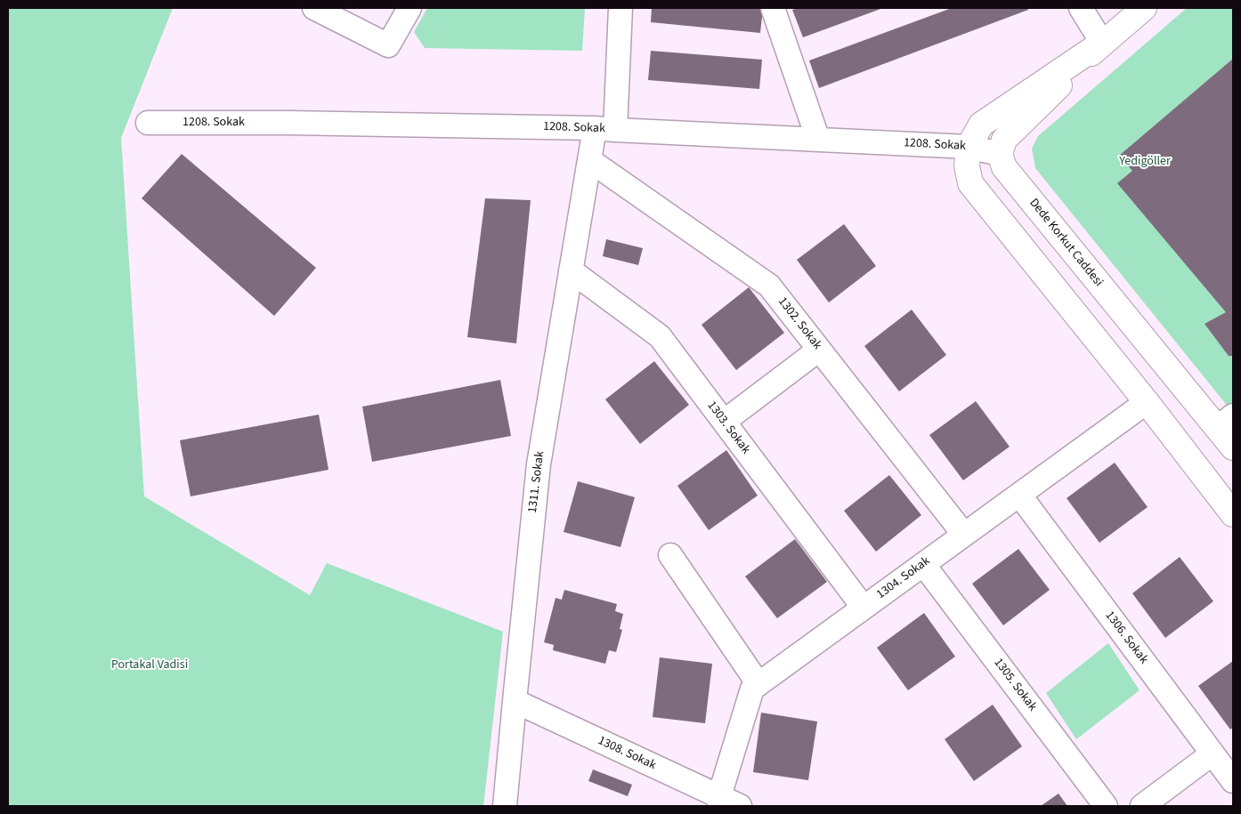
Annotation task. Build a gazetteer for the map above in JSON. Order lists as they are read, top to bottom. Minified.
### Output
{"streets":{"main road":["Dede Korkut Caddesi"],"street":["1208. Sokak","1302. Sokak","1303. Sokak","1311. Sokak","1304. Sokak","1306. Sokak","1305. Sokak","1308. Sokak"]},"crossings":[["1208. Sokak","Dede Korkut Caddesi"],["1208. Sokak","1311. Sokak"],["1302. Sokak","1311. Sokak"],["1302. Sokak","1304. Sokak"],["1303. Sokak","1311. Sokak"],["1303. Sokak","1304. Sokak"],["1311. Sokak","1308. Sokak"],["1304. Sokak","1306. Sokak"],["1304. Sokak","1305. Sokak"],["1304. Sokak","1308. Sokak"]],"parks":["Yedigöller","Portakal Vadisi"]}
